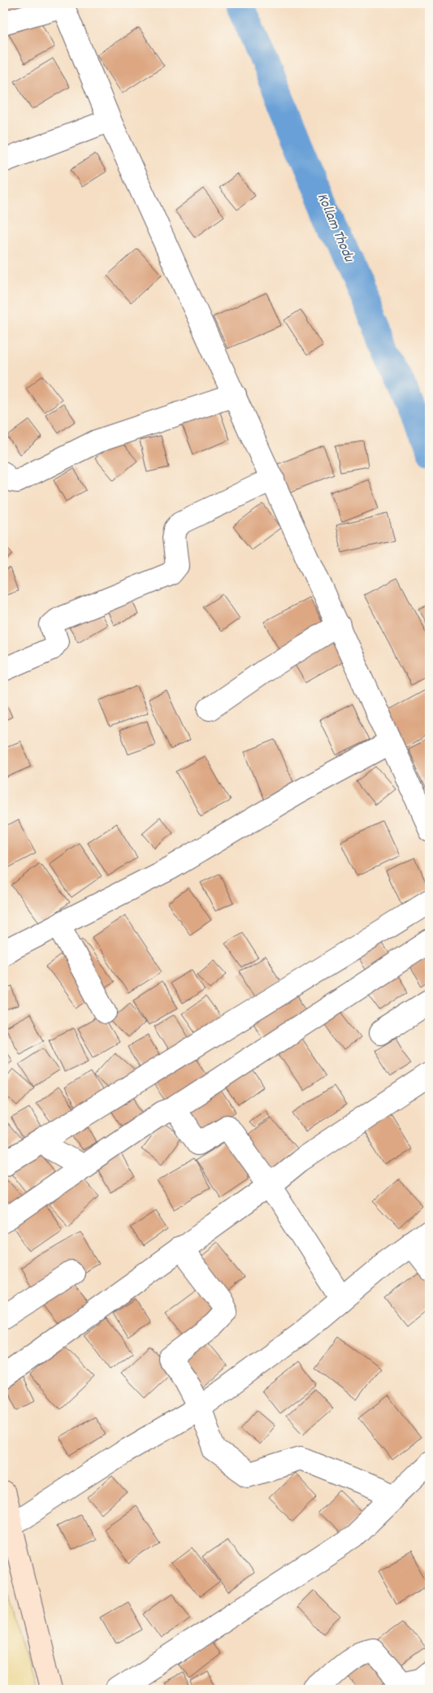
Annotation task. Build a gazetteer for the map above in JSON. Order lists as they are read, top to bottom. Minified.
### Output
{"water":["Kollam Thodu"]}
